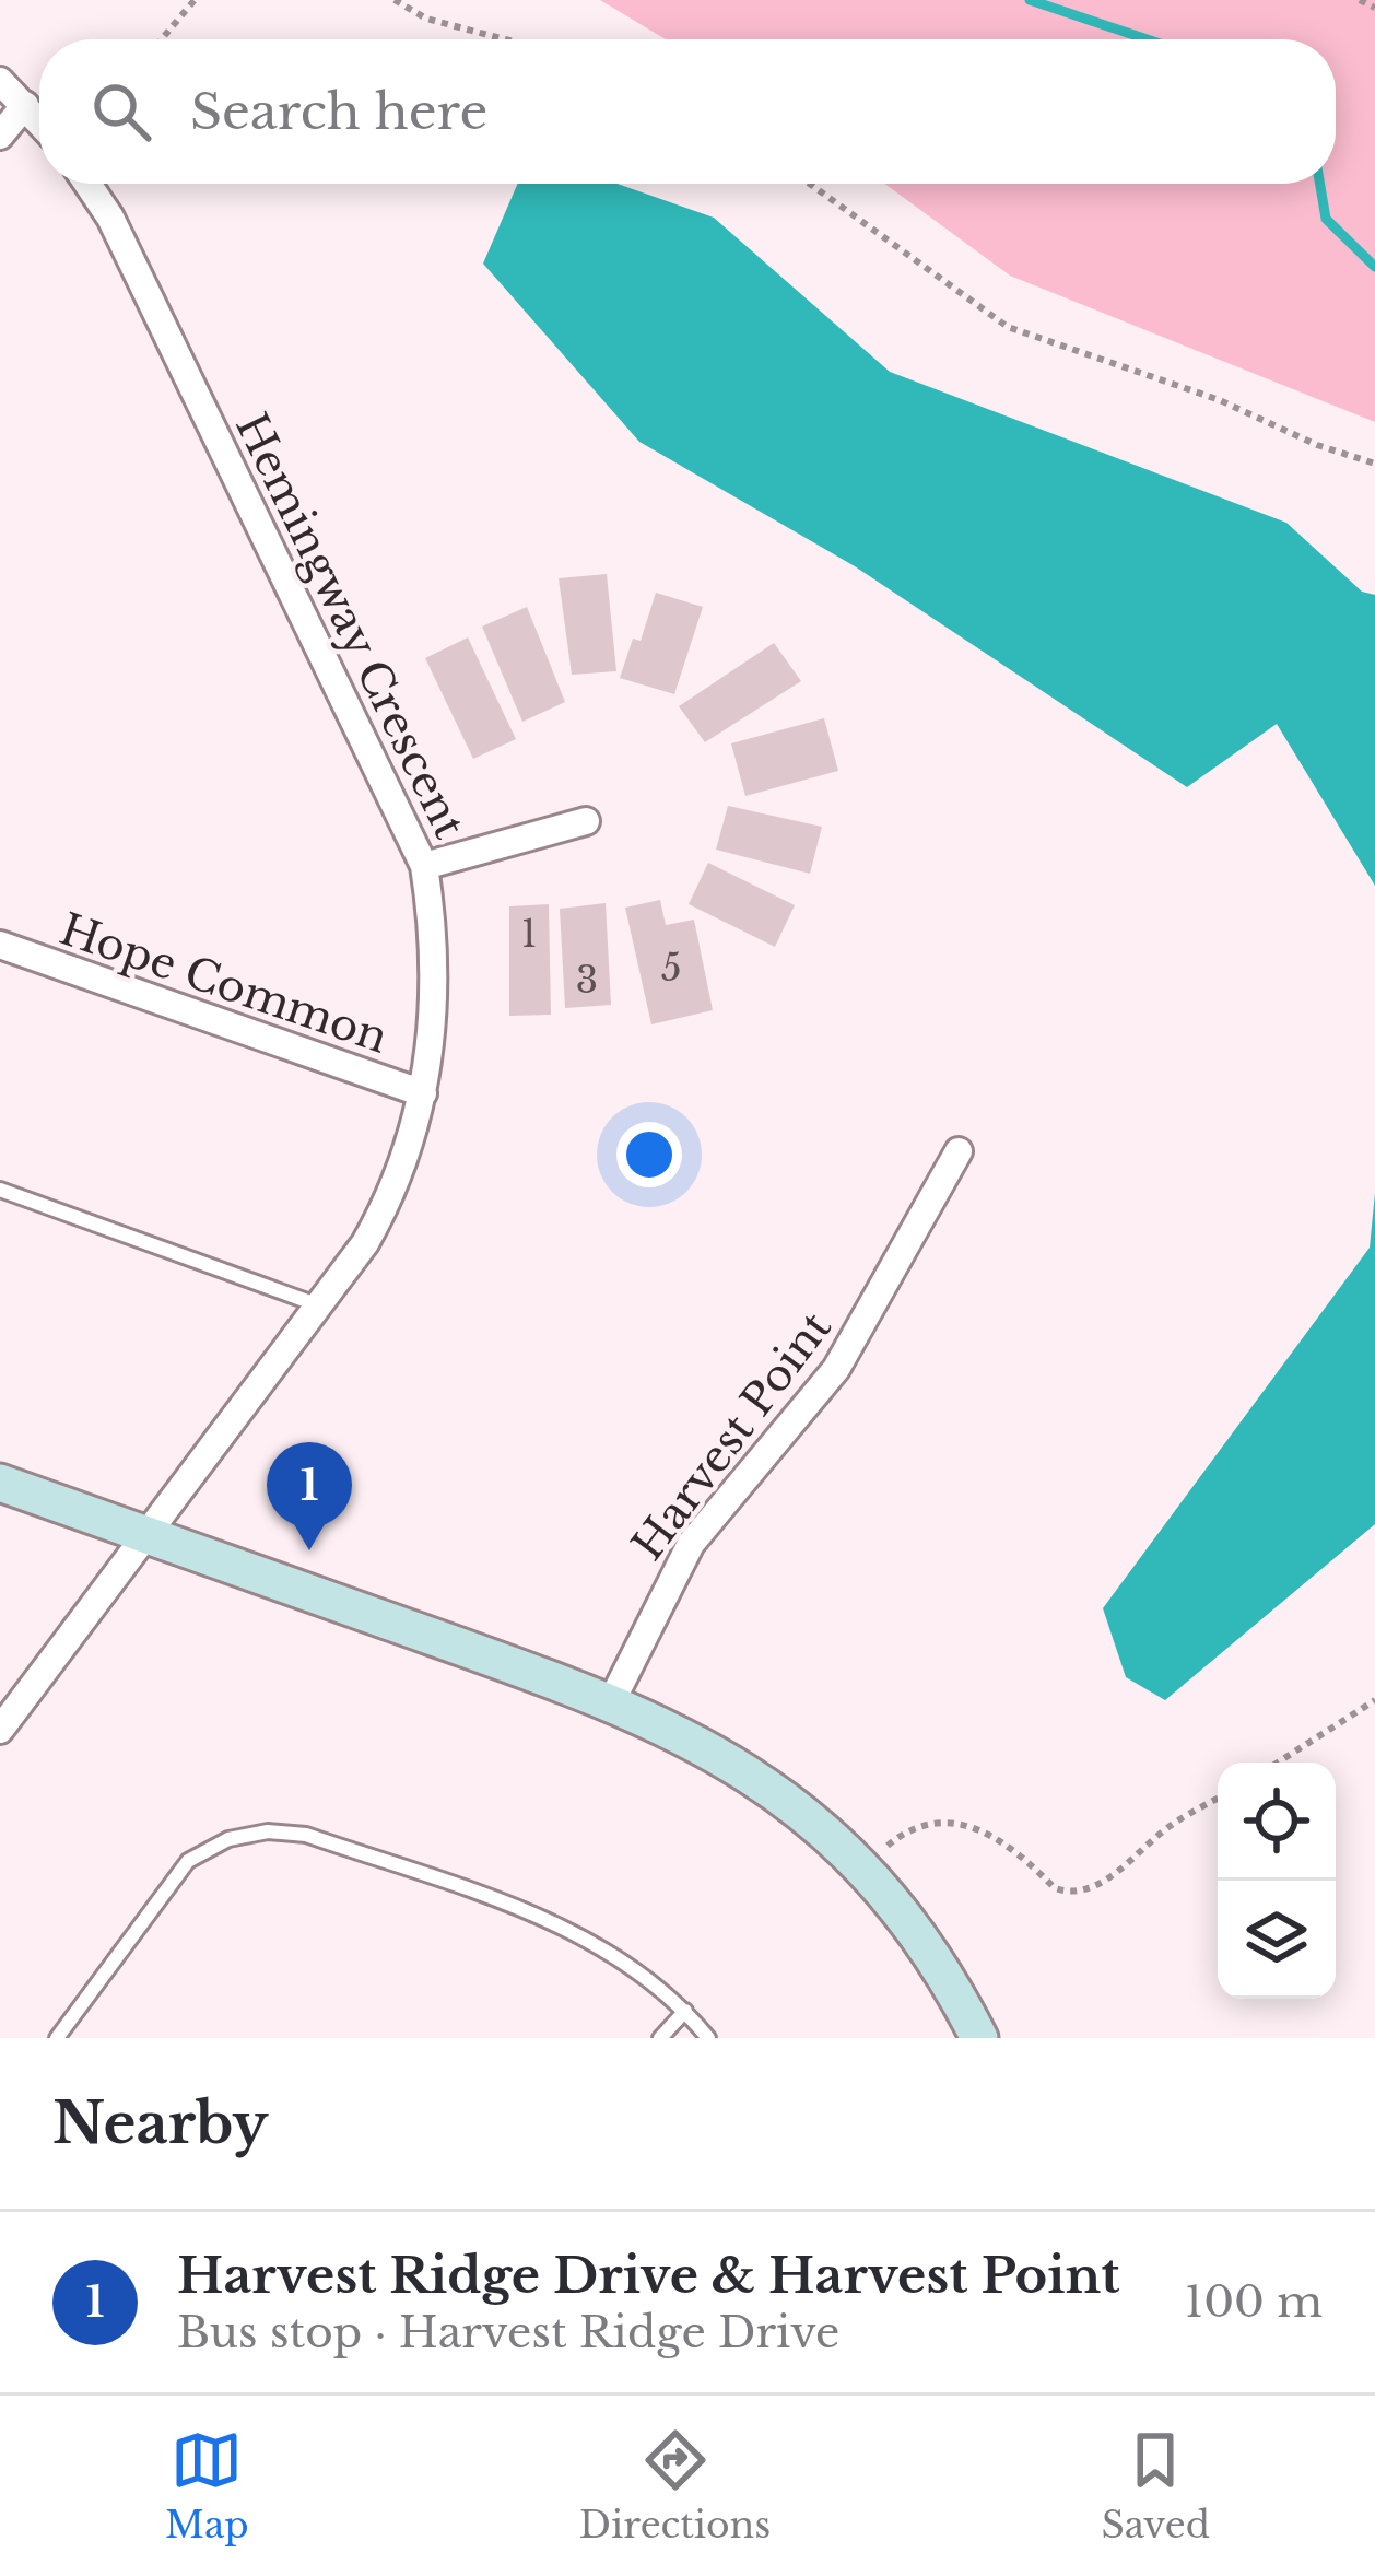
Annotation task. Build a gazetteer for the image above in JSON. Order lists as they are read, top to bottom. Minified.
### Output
{"streets":{"street":["Hemingway Crescent","Hope Common","Harvest Point"]},"crossings":[["Hemingway Crescent","Hope Common"]],"house_numbers":["1","5","3"],"page":{"search":"Search here","pins":"1","heading":"Nearby","list":[{"mark":"1","name":"Harvest Ridge Drive & Harvest Point","note":"Bus stop · Harvest Ridge Drive","value":"100 m"}],"nav":["Map","Directions","Saved"]}}
